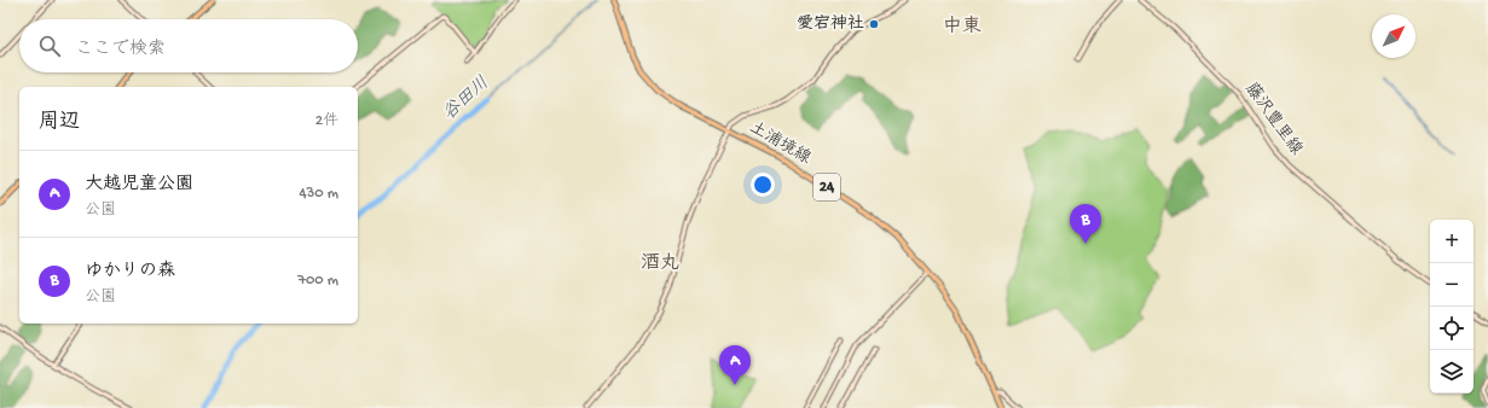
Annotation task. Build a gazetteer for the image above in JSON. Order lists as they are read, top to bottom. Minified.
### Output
{"streets":{"main road":["土浦境線","24"],"street":["藤沢豊里線"]},"districts":["中東","酒丸"],"water":["谷田川"],"places":["愛宕神社"],"north":"top right","page":{"search":"ここで検索","heading":["周辺","2件"],"list":[{"mark":"A","name":"大越児童公園","note":"公園","value":"430 m"},{"mark":"B","name":"ゆかりの森","note":"公園","value":"700 m"}],"pins":["B","A"],"map_buttons":["+","−"]}}
